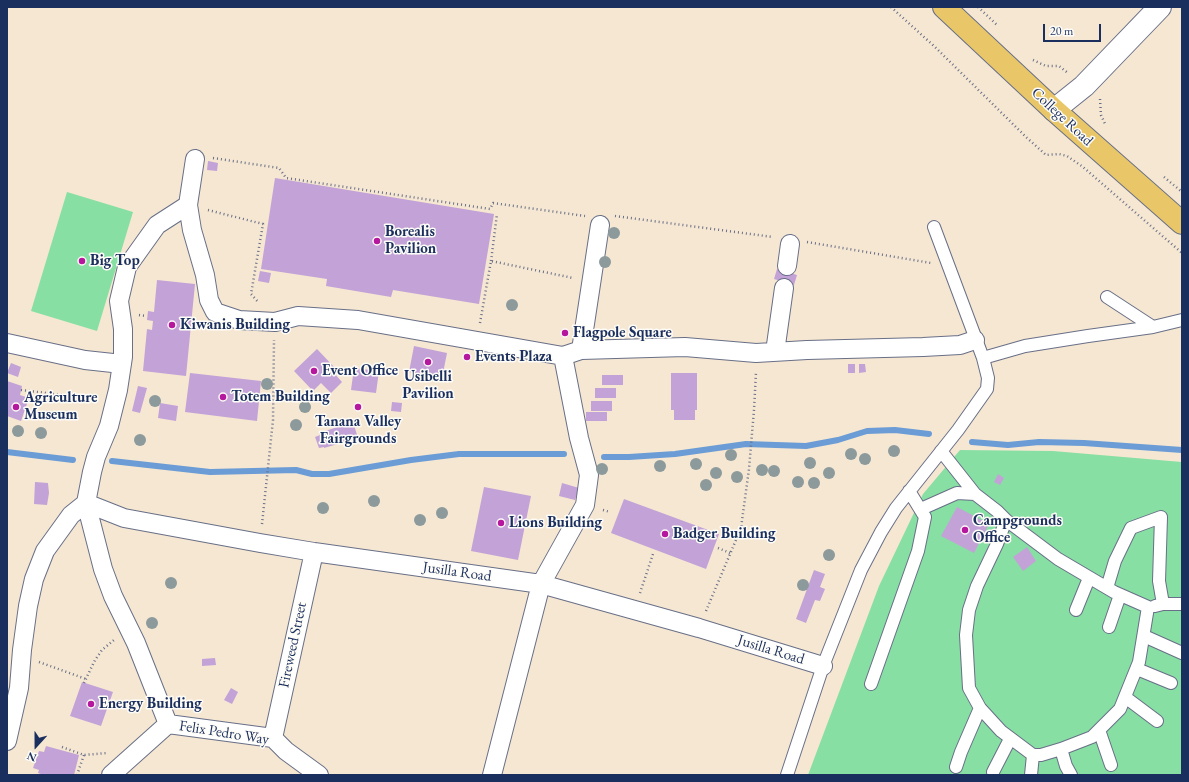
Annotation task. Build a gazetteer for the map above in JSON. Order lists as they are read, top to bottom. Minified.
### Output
{"streets":{"main road":["College Road"],"street":["Jusilla Road","Fireweed Street","Felix Pedro Way"]},"crossings":[["Jusilla Road","Fireweed Street"],["Fireweed Street","Felix Pedro Way"]],"places":["Borealis Pavilion","Big Top","Kiwanis Building","Flagpole Square","Events Plaza","Usibelli Pavilion","Event Office","Totem Building","Agriculture Museum","Tanana Valley Fairgrounds","Lions Building","Campgrounds Office","Badger Building","Energy Building"],"scale_bar":"20 m","north":"bottom"}
